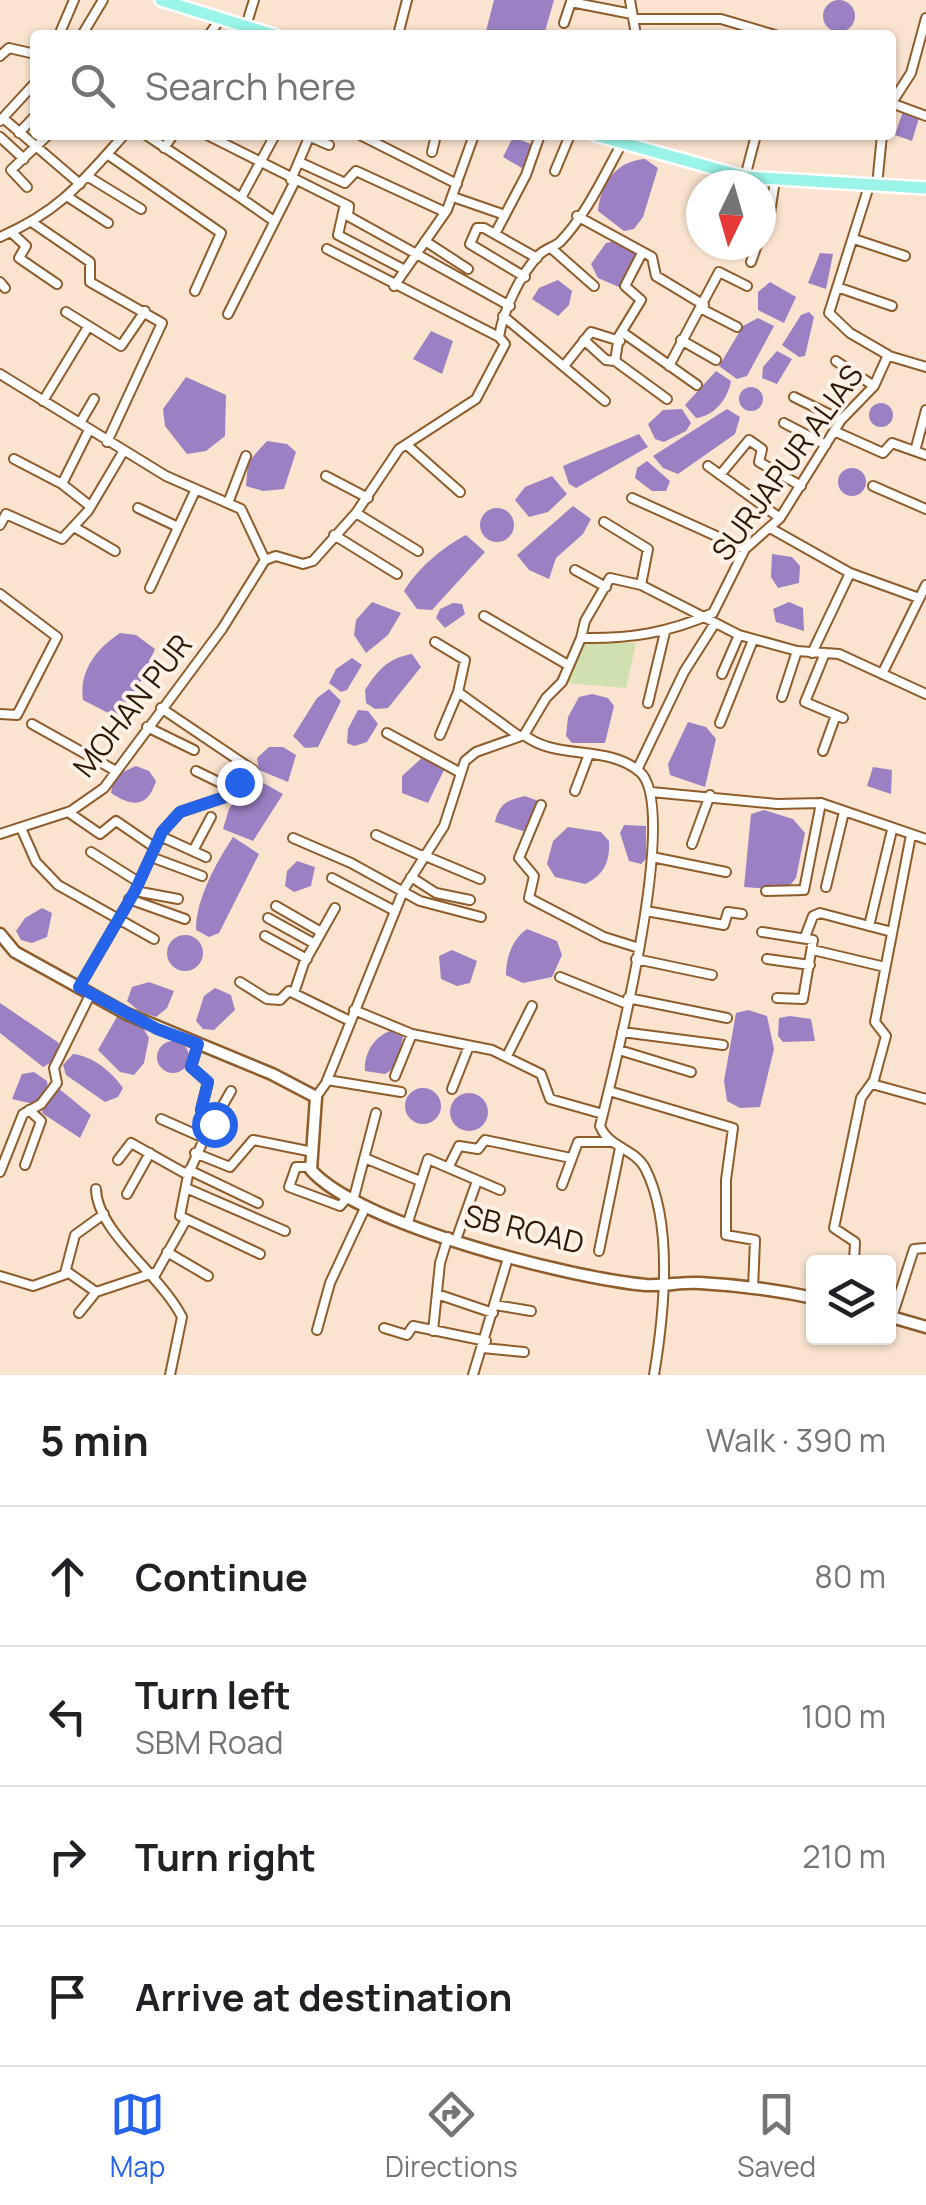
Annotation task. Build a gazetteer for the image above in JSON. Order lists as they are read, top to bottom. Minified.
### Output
{"streets":{"street":["SURJAPUR ALIAS","MOHAN PUR","SB ROAD"]},"north":"bottom","page":{"search":"Search here","heading":["5 min","Walk · 390 m"],"list":[["Continue","80 m"],["Turn left","SBM Road","100 m"],["Turn right","210 m"],"Arrive at destination"],"nav":["Map","Directions","Saved"]}}
